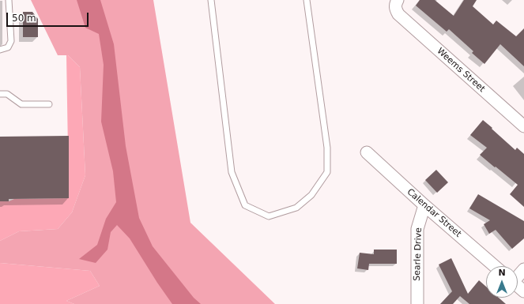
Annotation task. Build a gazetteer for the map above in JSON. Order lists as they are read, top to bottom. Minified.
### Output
{"streets":{"street":["Weems Street","Calendar Street","Searle Drive"]},"crossings":[["Calendar Street","Searle Drive"]],"scale_bar":"50 m","north":"top"}
